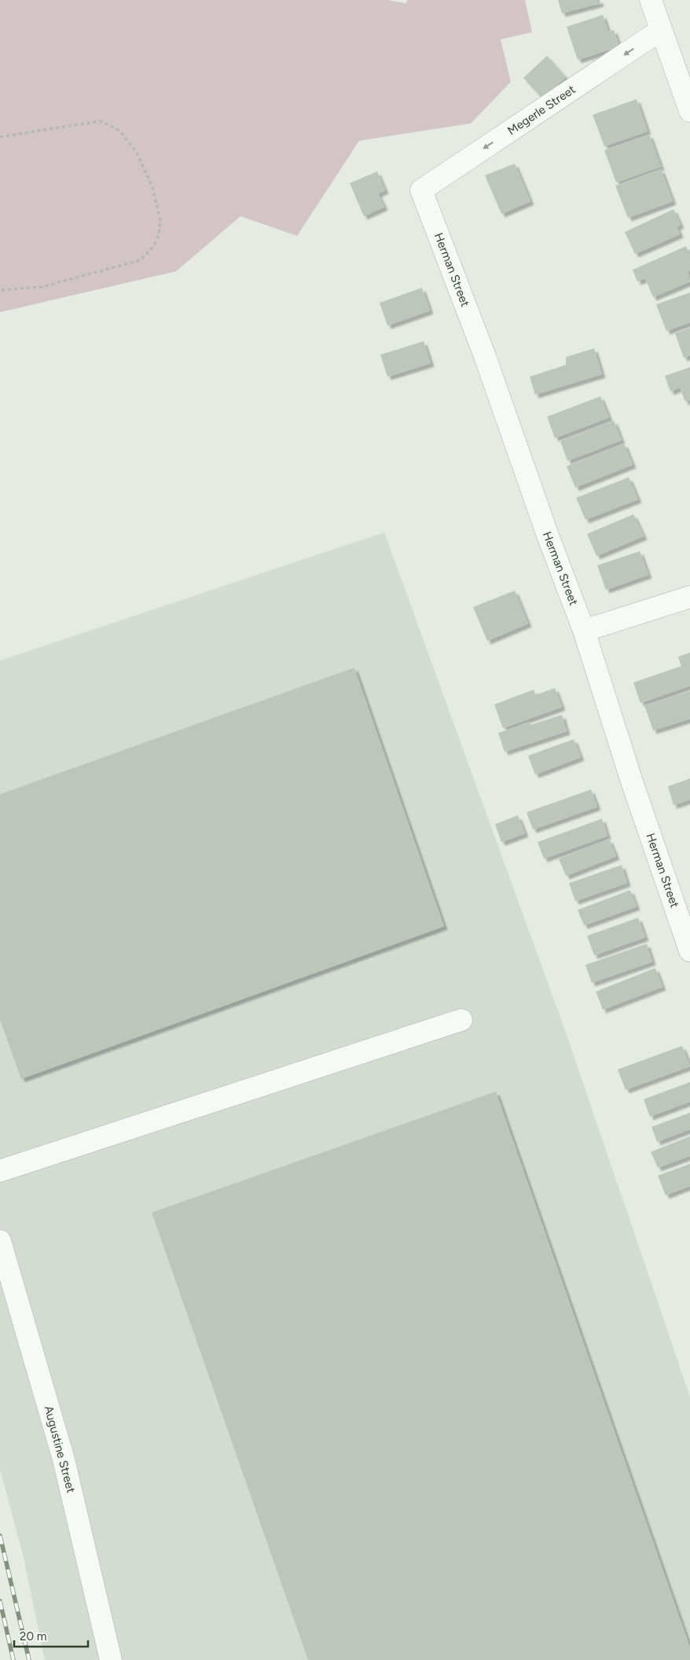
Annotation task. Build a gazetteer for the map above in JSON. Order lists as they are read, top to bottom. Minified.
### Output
{"streets":{"street":["Megerle Street","Herman Street","Augustine Street"]},"crossings":[["Megerle Street","Herman Street"]],"one_way":["Megerle Street"],"scale_bar":"20 m"}
